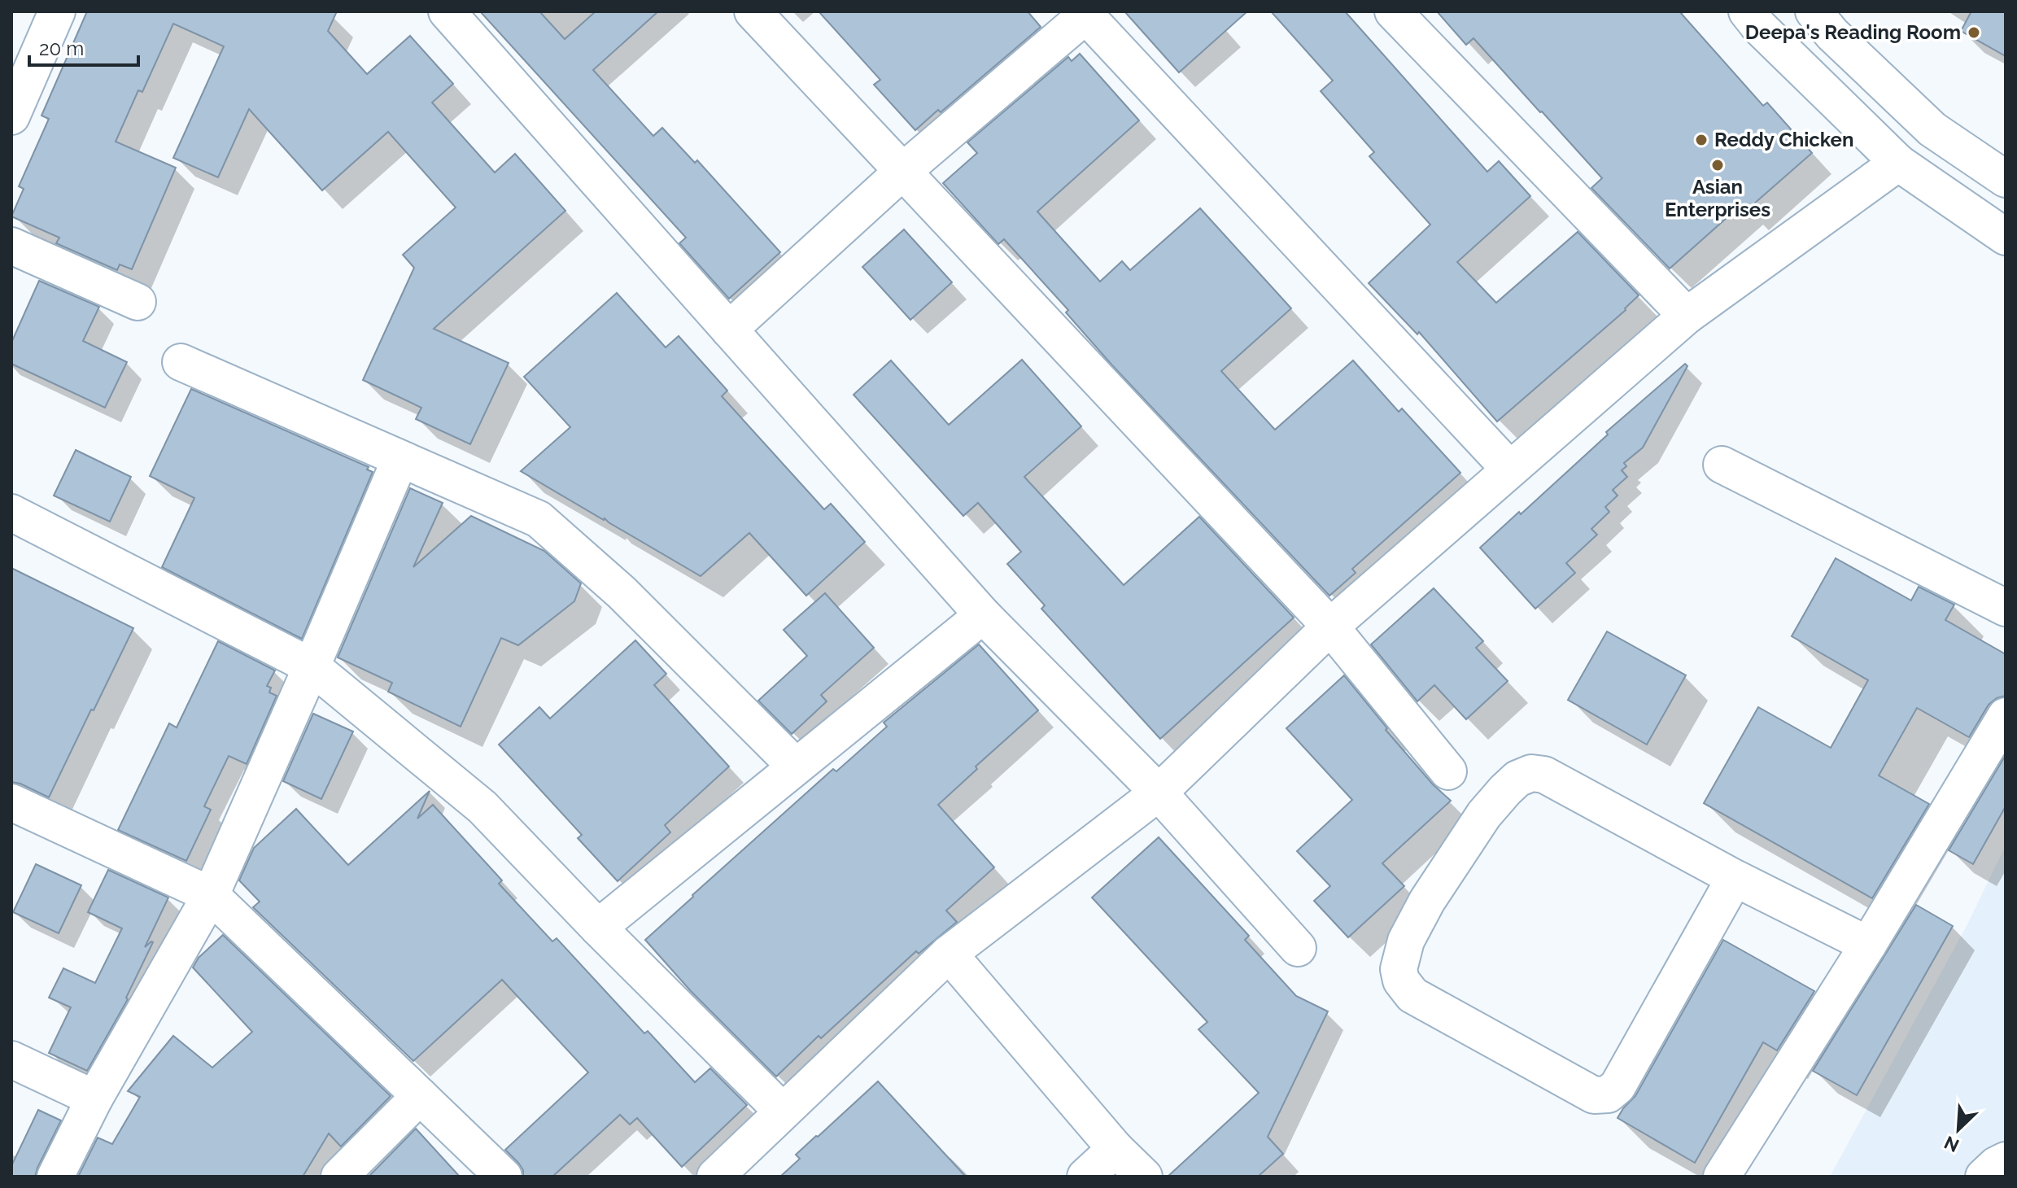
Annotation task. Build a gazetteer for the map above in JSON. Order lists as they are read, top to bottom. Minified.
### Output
{"places":["Deepa's Reading Room","Reddy Chicken","Asian Enterprises"],"scale_bar":"20 m","north":"bottom left"}
